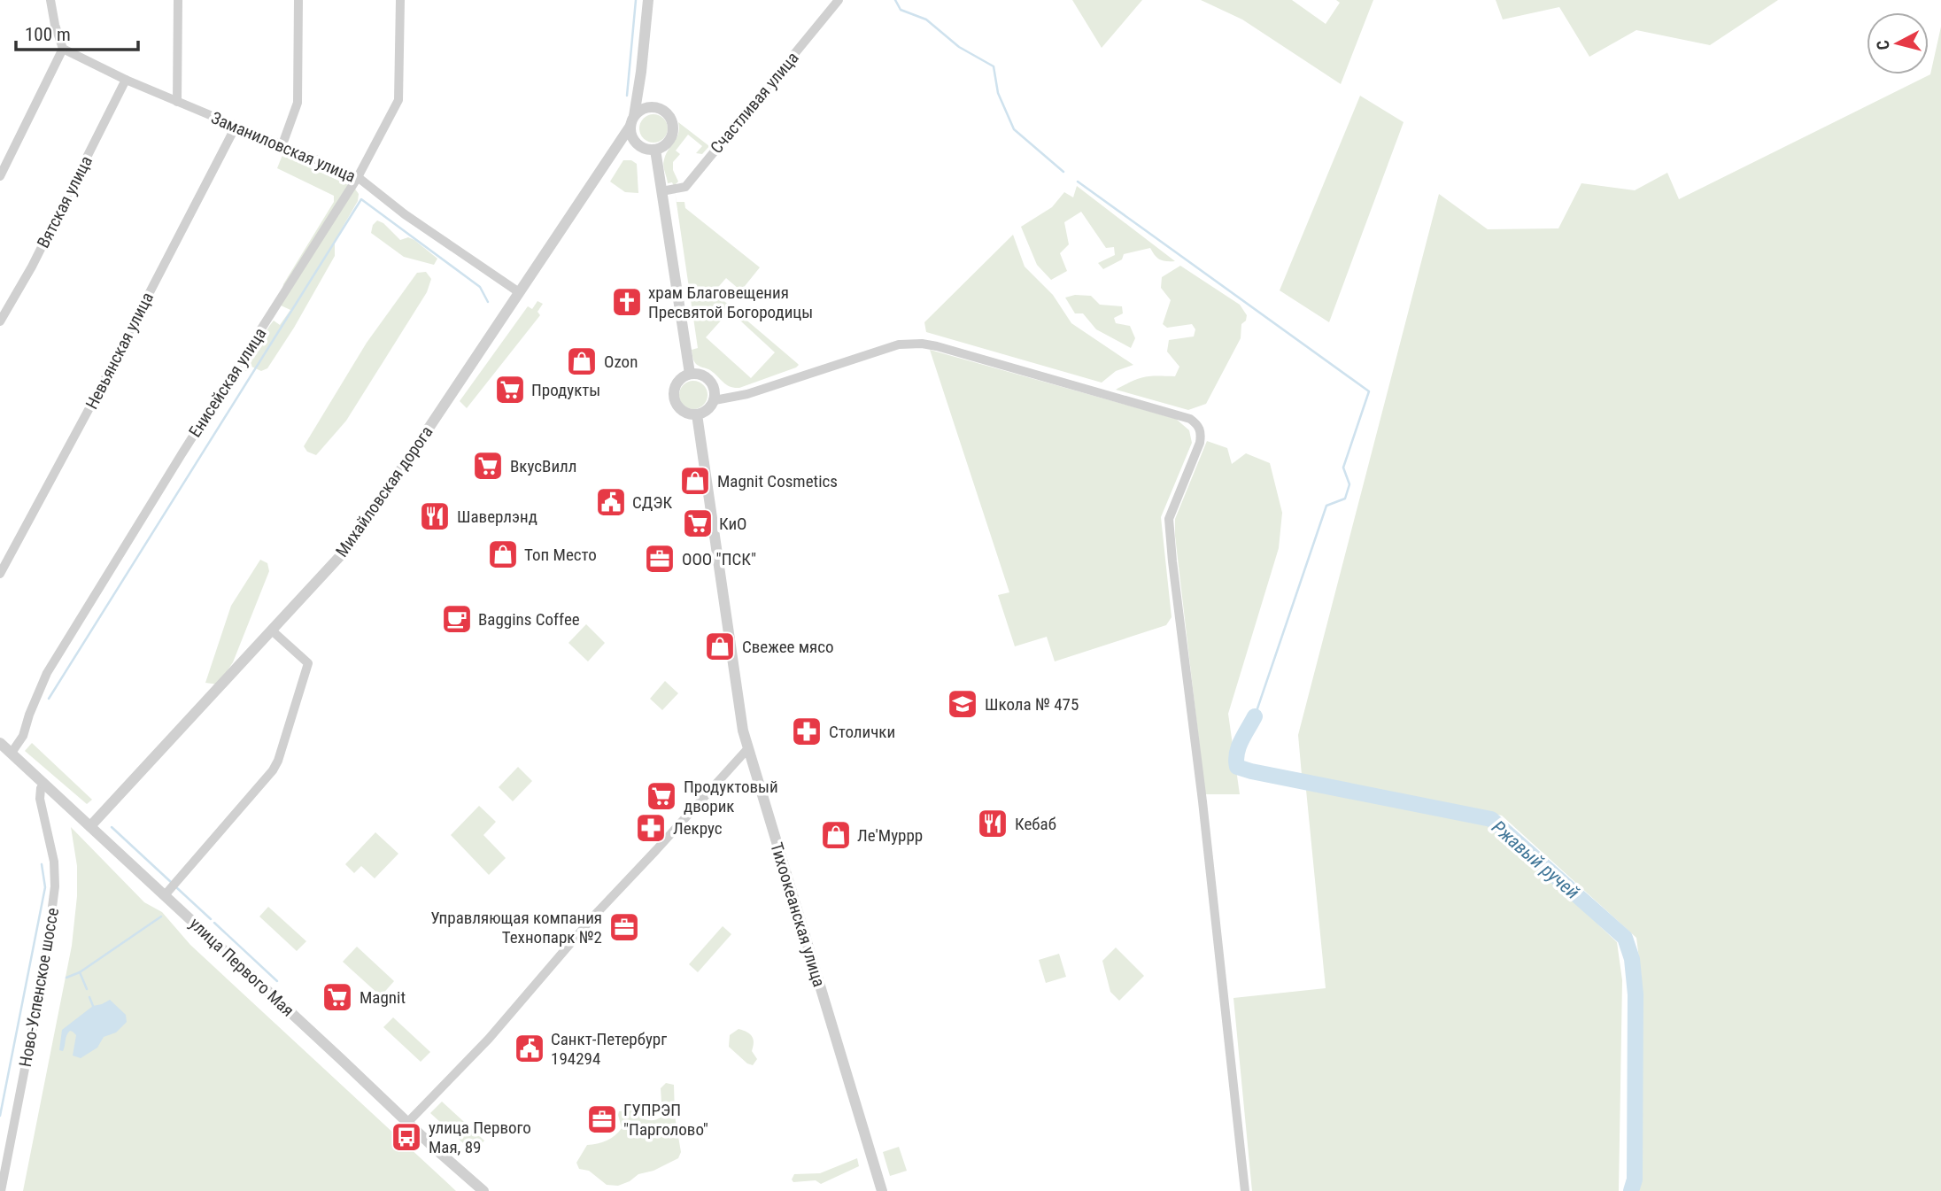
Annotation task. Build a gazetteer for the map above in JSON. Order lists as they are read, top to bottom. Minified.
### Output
{"streets":{"street":["Счастливая улица","Заманиловская улица","Вятская улица","Невьянская улица","Енисейская улица","Михайловская дорога","Тихоокеанская улица","улица Первого Мая","Ново-Успенское шоссе"]},"crossings":[["Заманиловская улица","Вятская улица"],["Заманиловская улица","Невьянская улица"],["Заманиловская улица","Енисейская улица"],["Заманиловская улица","Михайловская дорога"],["Енисейская улица","улица Первого Мая"],["Михайловская дорога","улица Первого Мая"],["улица Первого Мая","Ново-Успенское шоссе"]],"water":["Ржавый ручей"],"places":{"church":["храм Благовещения Пресвятой Богородицы"],"shop":["Ozon","Magnit Cosmetics","Топ Место","Свежее мясо","Ле'Муррр"],"supermarket":["Продукты","ВкусВилл","КиО","Продуктовый дворик","Magnit"],"public building":["СДЭК","Санкт-Петербург 194294"],"restaurant":["Шаверлэнд","Кебаб"],"office":["ООО \"ПСК\"","Управляющая компания Технопарк №2","ГУПРЭП \"Парголово\""],"cafe":["Baggins Coffee"],"school or university":["Школа № 475"],"pharmacy":["Столички","Лекрус"],"bus stop":["улица Первого Мая, 89"]},"scale_bar":"100 m","north":"left"}
